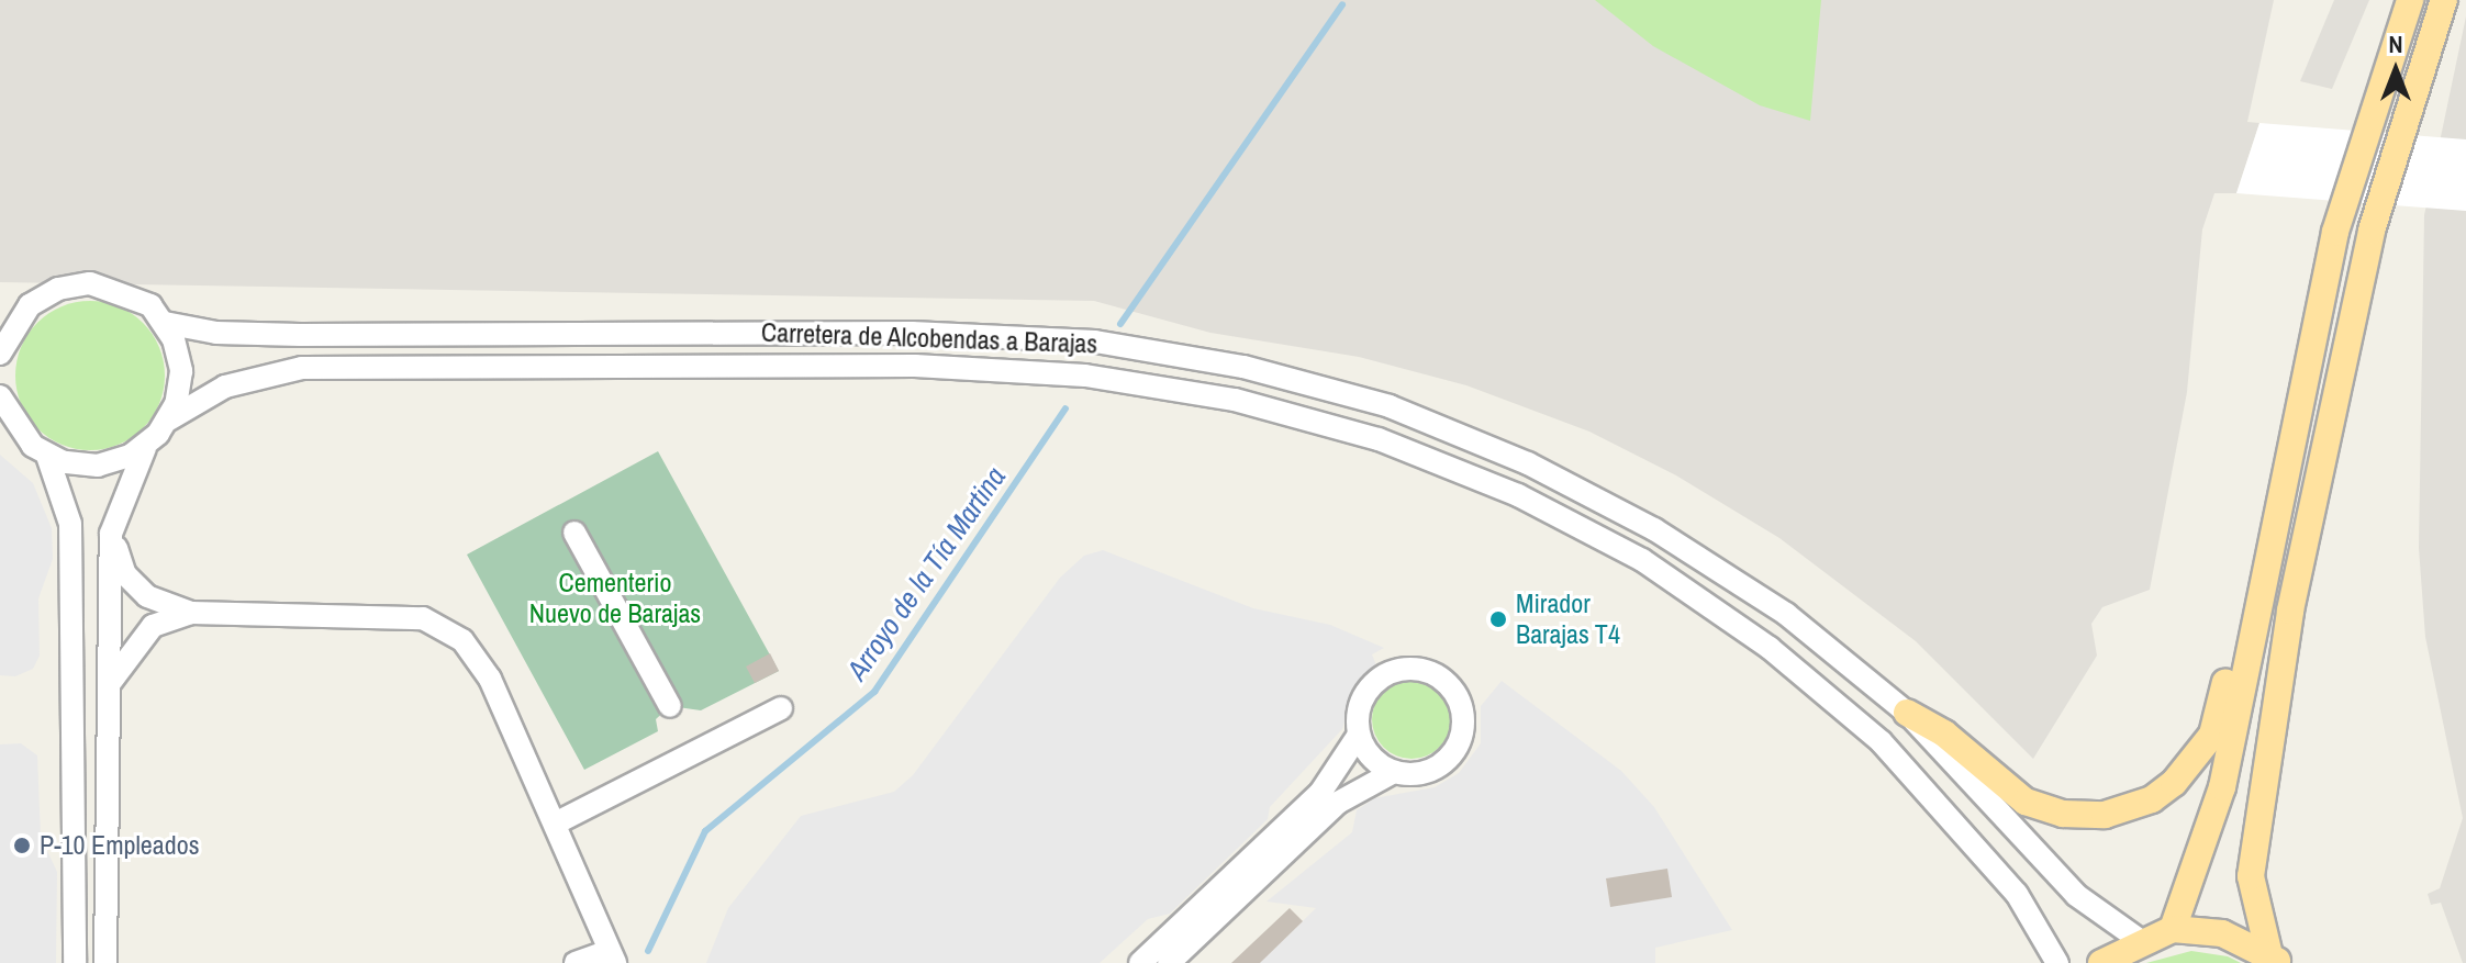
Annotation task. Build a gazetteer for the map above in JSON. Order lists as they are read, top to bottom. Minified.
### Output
{"streets":{"street":["Carretera de Alcobendas a Barajas"]},"water":["Arroyo de la Tía Martina"],"parks":["Cementerio Nuevo de Barajas"],"places":["Mirador Barajas T4","P-10 Empleados"],"north":"top"}
